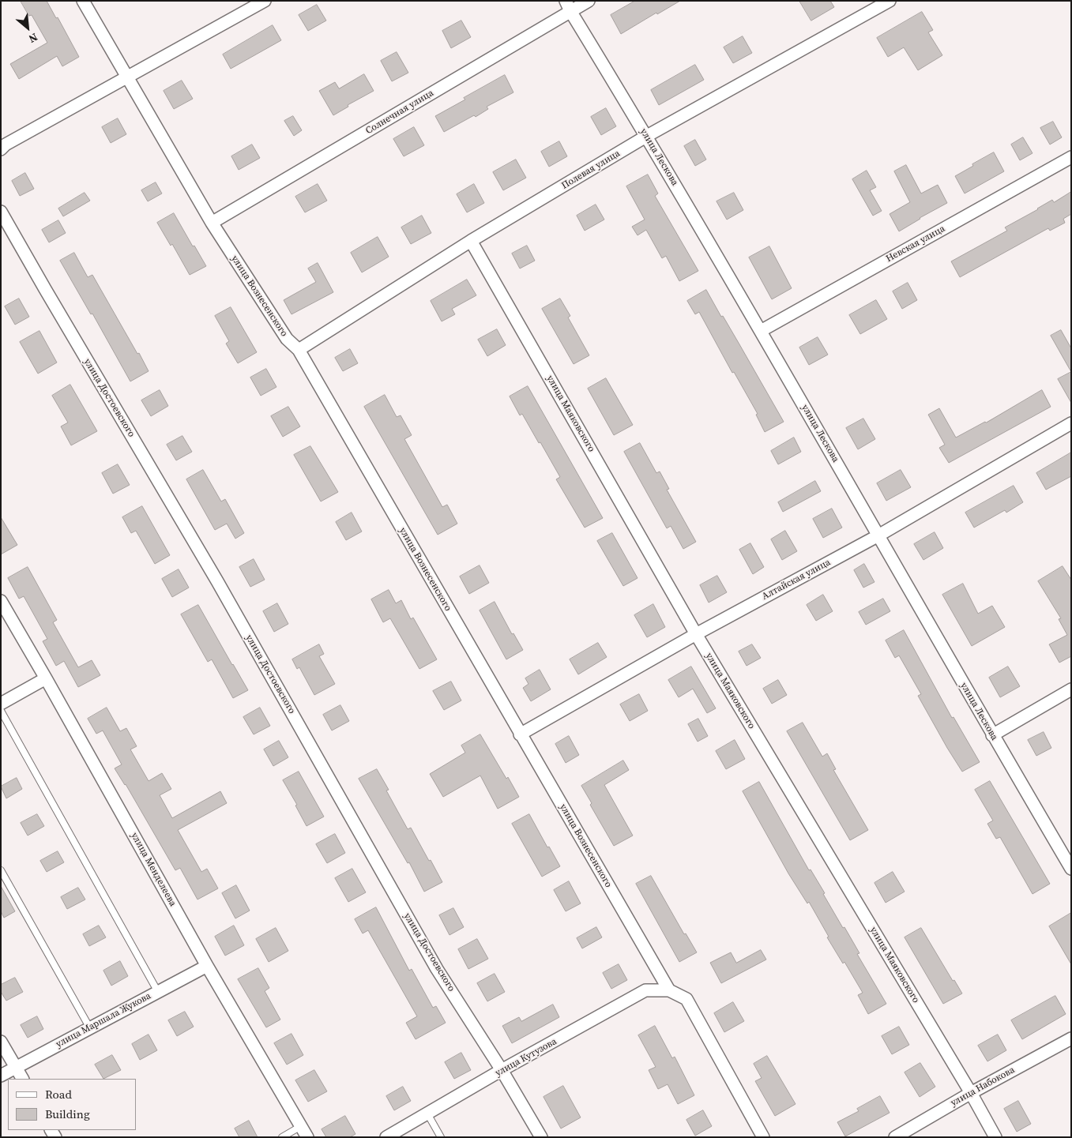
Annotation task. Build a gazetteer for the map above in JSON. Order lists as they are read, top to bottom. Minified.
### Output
{"streets":{"street":["Солнечная улица","улица Лескова","Полевая улица","Невская улица","улица Вознесенского","улица Достоевского","улица Маяковского","Алтайская улица","улица Менделеева","улица Маршала Жукова","улица Кутузова","улица Набокова"]},"crossings":[["Солнечная улица","улица Лескова"],["Солнечная улица","улица Вознесенского"],["улица Лескова","Полевая улица"],["улица Лескова","Невская улица"],["улица Лескова","Алтайская улица"],["Полевая улица","улица Вознесенского"],["Полевая улица","улица Маяковского"],["улица Вознесенского","Алтайская улица"],["улица Вознесенского","улица Кутузова"],["улица Достоевского","улица Кутузова"],["улица Маяковского","Алтайская улица"],["улица Маяковского","улица Набокова"],["улица Менделеева","улица Маршала Жукова"]],"legend":["Road","Building"],"north":"bottom right"}
